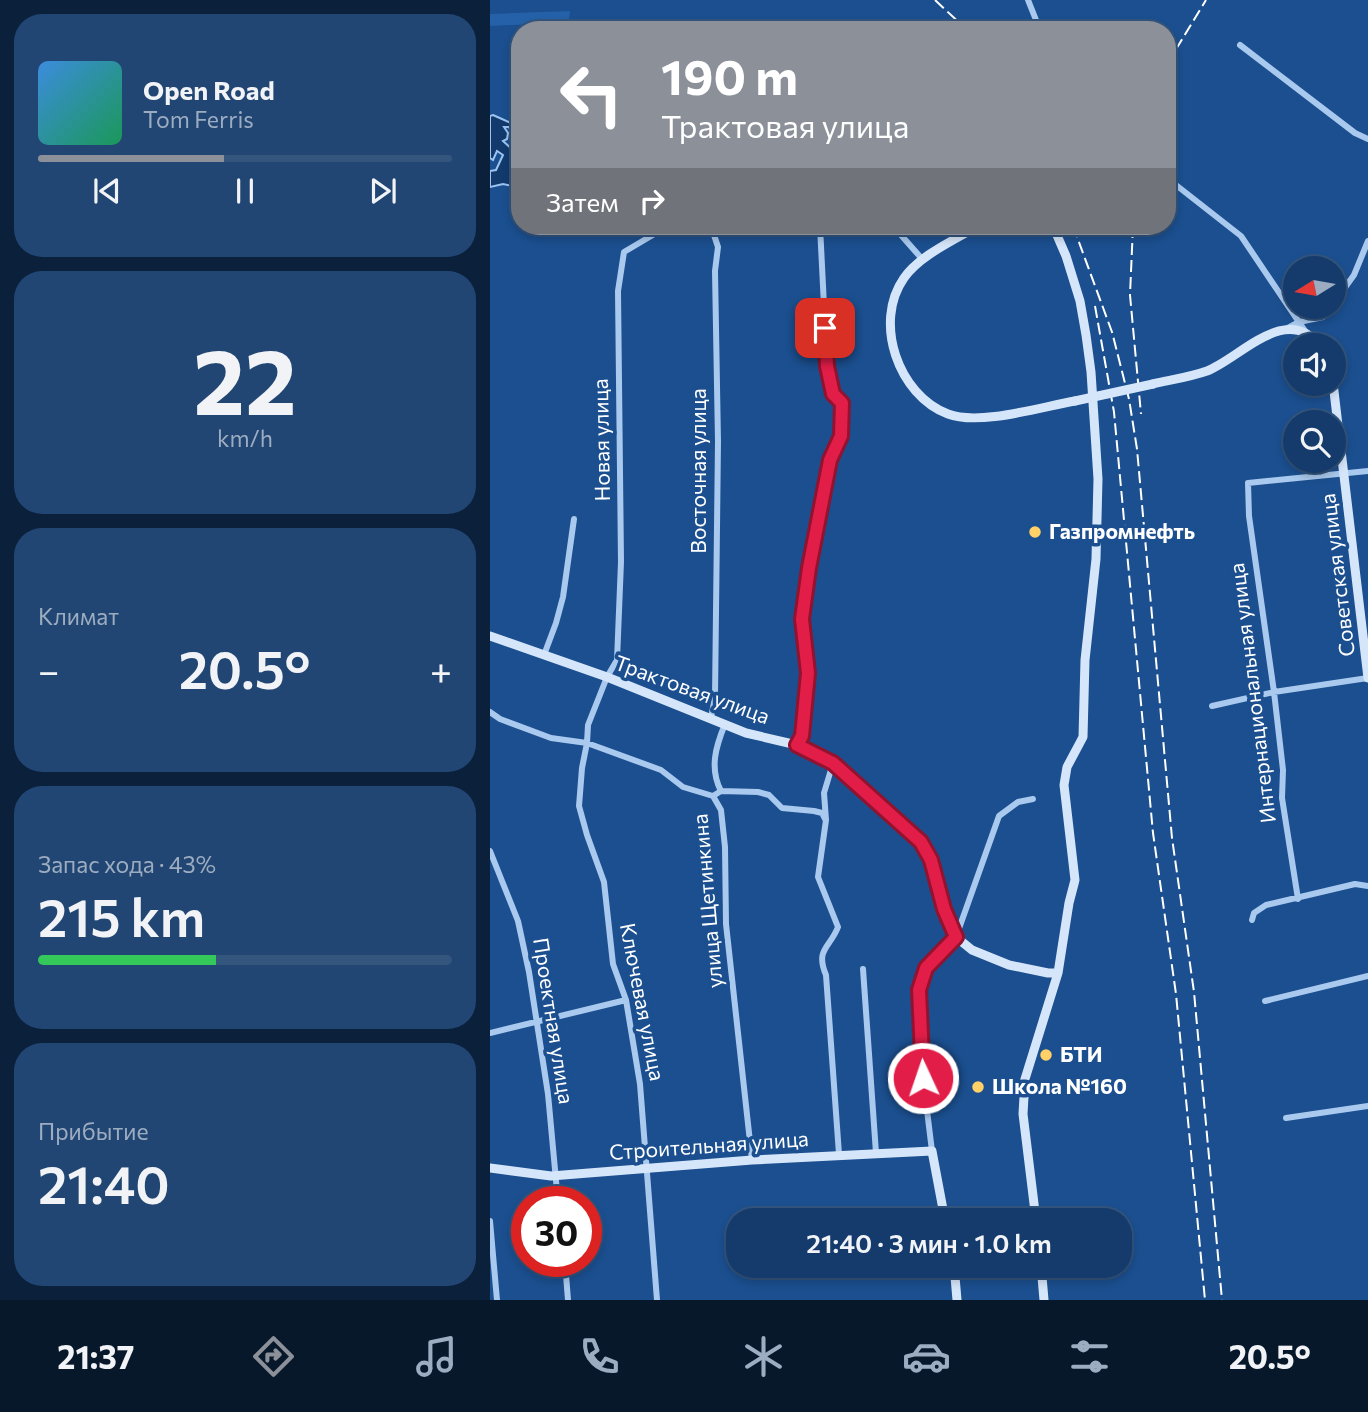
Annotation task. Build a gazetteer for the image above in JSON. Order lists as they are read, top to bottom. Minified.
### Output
{"streets":{"street":["Новая улица","Восточная улица","Советская улица","Трактовая улица","Интернациональная улица","улица Щетинкина","Ключевая улица","Проектная улица","Строительная улица"]},"crossings":[["Новая улица","Трактовая улица"],["Новая улица","Ключевая улица"],["Восточная улица","Трактовая улица"],["Советская улица","Интернациональная улица"],["Трактовая улица","Ключевая улица"],["улица Щетинкина","Ключевая улица"],["улица Щетинкина","Строительная улица"],["Ключевая улица","Строительная улица"],["Проектная улица","Строительная улица"]],"places":["Газпромнефть","БТИ","Школа №160"],"north":"left","page":{"turn":["190 m","Трактовая улица"],"song":["Open Road","Tom Ferris"],"then":"Затем","tile":[["22","km/h"],"Климат",["Запас хода · 43%","215 km"],["Прибытие","21:40"]],"heat":["−","20.5°","+"],"limit":"30","trip":"21:40 · 3 мин · 1.0 km","tabs":["21:37","20.5°"]}}
